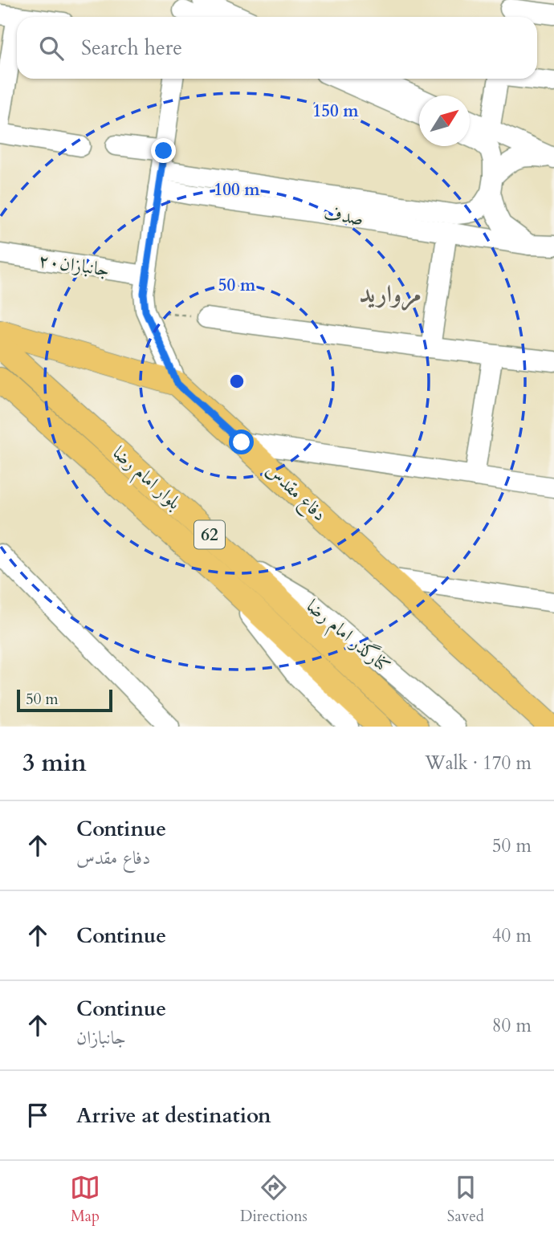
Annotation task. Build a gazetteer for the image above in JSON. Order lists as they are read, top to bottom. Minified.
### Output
{"streets":{"main road":["بلوار امام رضا","دفاع مقدس","62"],"street":["صدف","جانبازان۲۰","کنارگذر امام رضا"]},"crossings":[["بلوار امام رضا","کنارگذر امام رضا"]],"districts":["مروارید"],"scale_bar":"50 m","north":"top right","page":{"search":"Search here","scale":"50 m","heading":["3 min","Walk · 170 m"],"list":[["Continue","دفاع مقدس","50 m"],["Continue","40 m"],["Continue","جانبازان","80 m"],"Arrive at destination"],"nav":["Map","Directions","Saved"]},"rings":["150 m","100 m","50 m"]}
